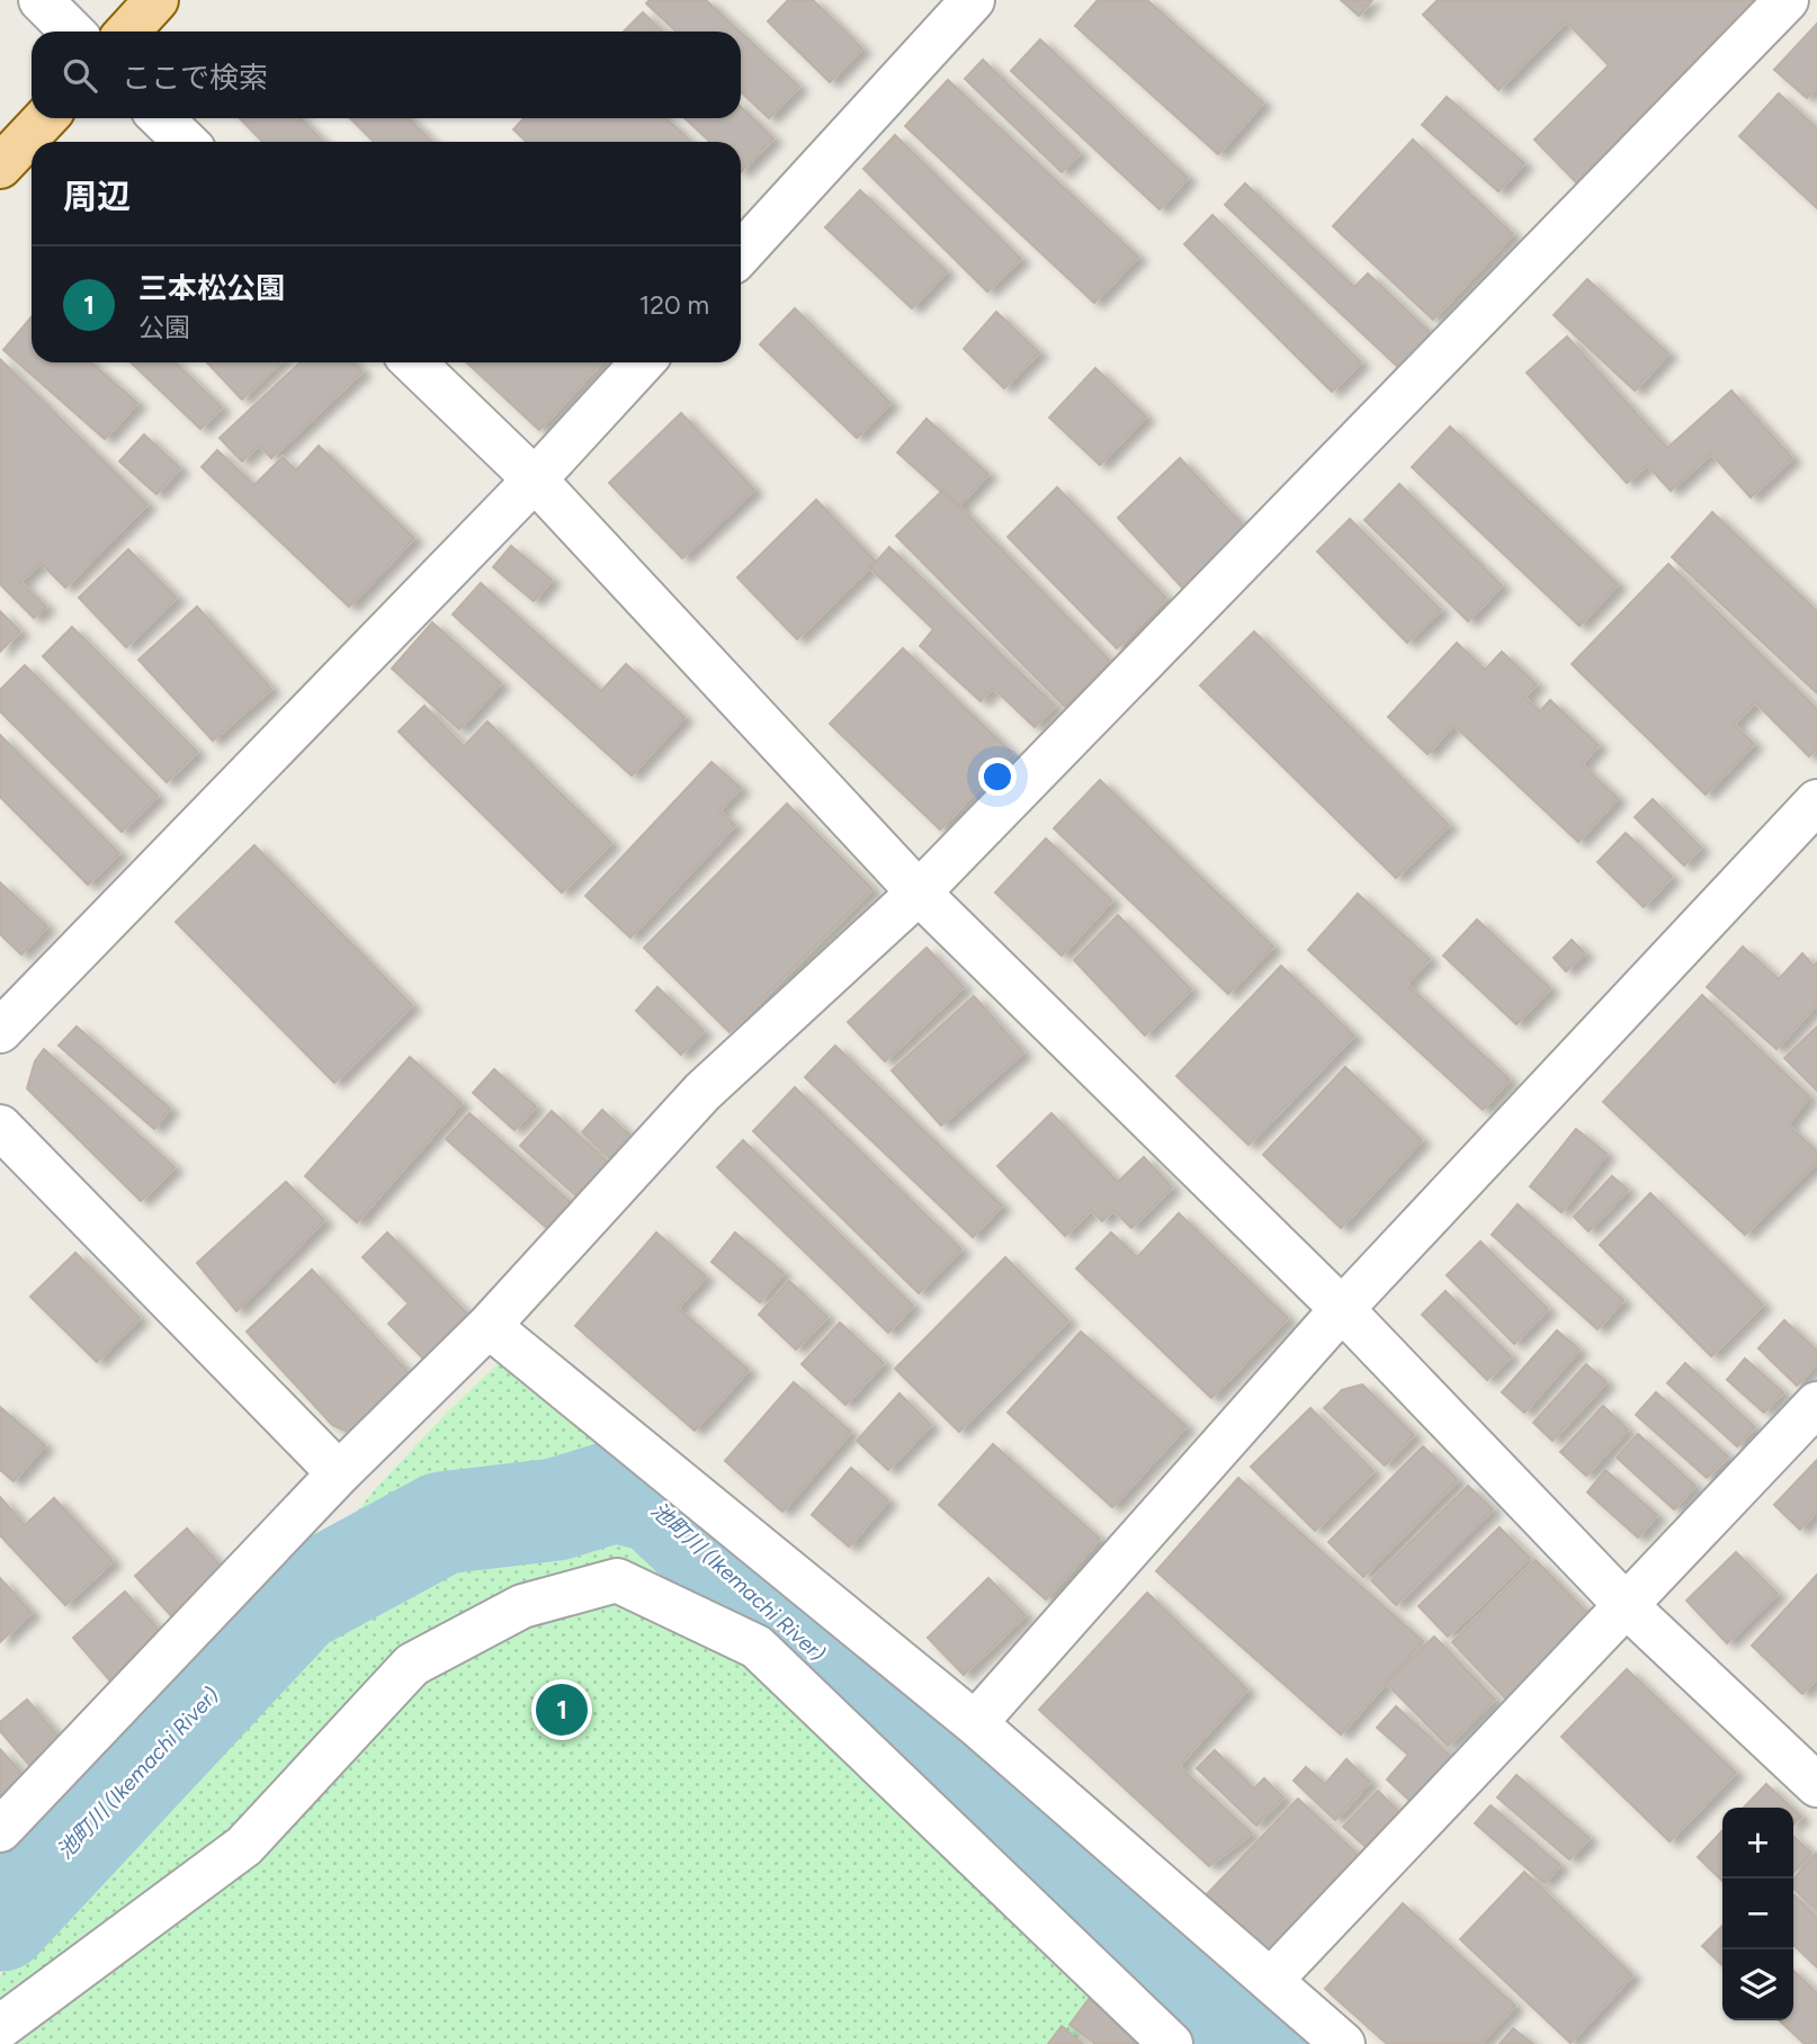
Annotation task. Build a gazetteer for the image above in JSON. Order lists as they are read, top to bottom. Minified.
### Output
{"water":["池町川 (Ikemachi River)"],"page":{"search":"ここで検索","heading":"周辺","list":[{"mark":"1","name":"三本松公園","note":"公園","value":"120 m"}],"pins":"1","map_buttons":["+","−"]}}
